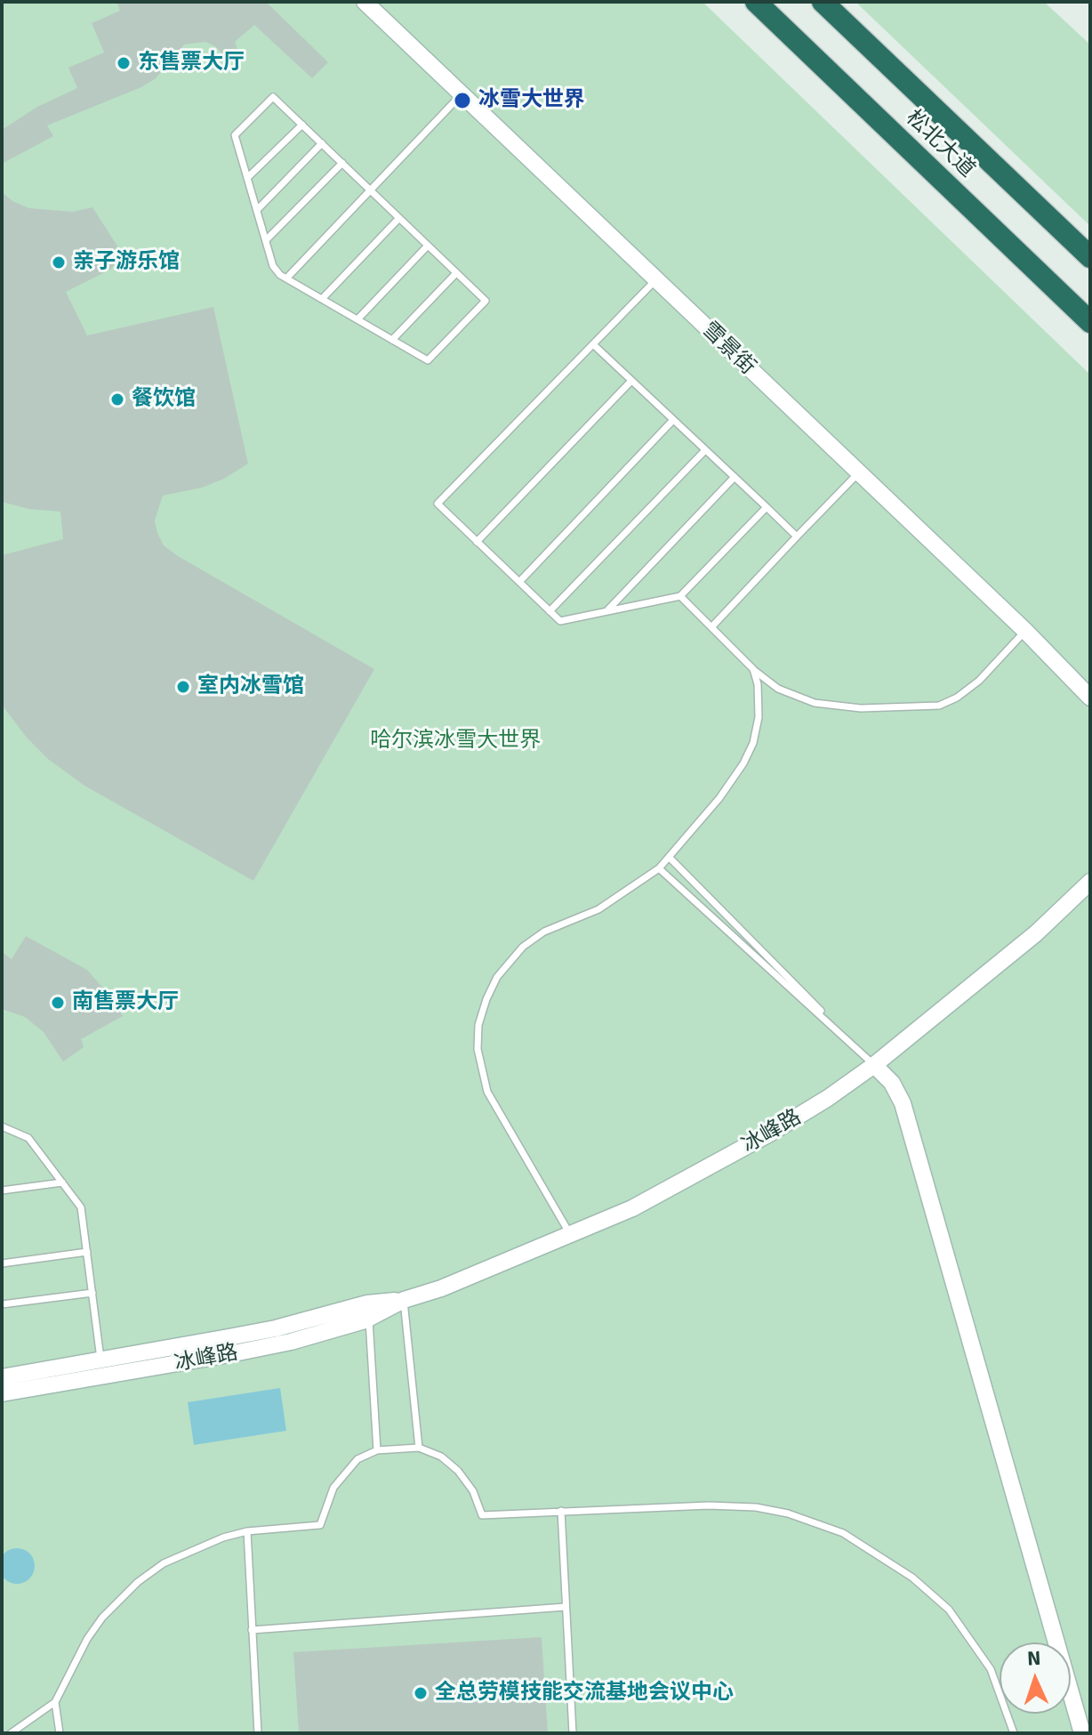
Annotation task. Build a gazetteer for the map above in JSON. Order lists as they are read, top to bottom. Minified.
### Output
{"streets":{"highway":["松北大道"],"street":["雪景街","冰峰路"]},"parks":["哈尔滨冰雪大世界"],"places":["东售票大厅","冰雪大世界","亲子游乐馆","餐饮馆","室内冰雪馆","南售票大厅","全总劳模技能交流基地会议中心"],"north":"top"}
